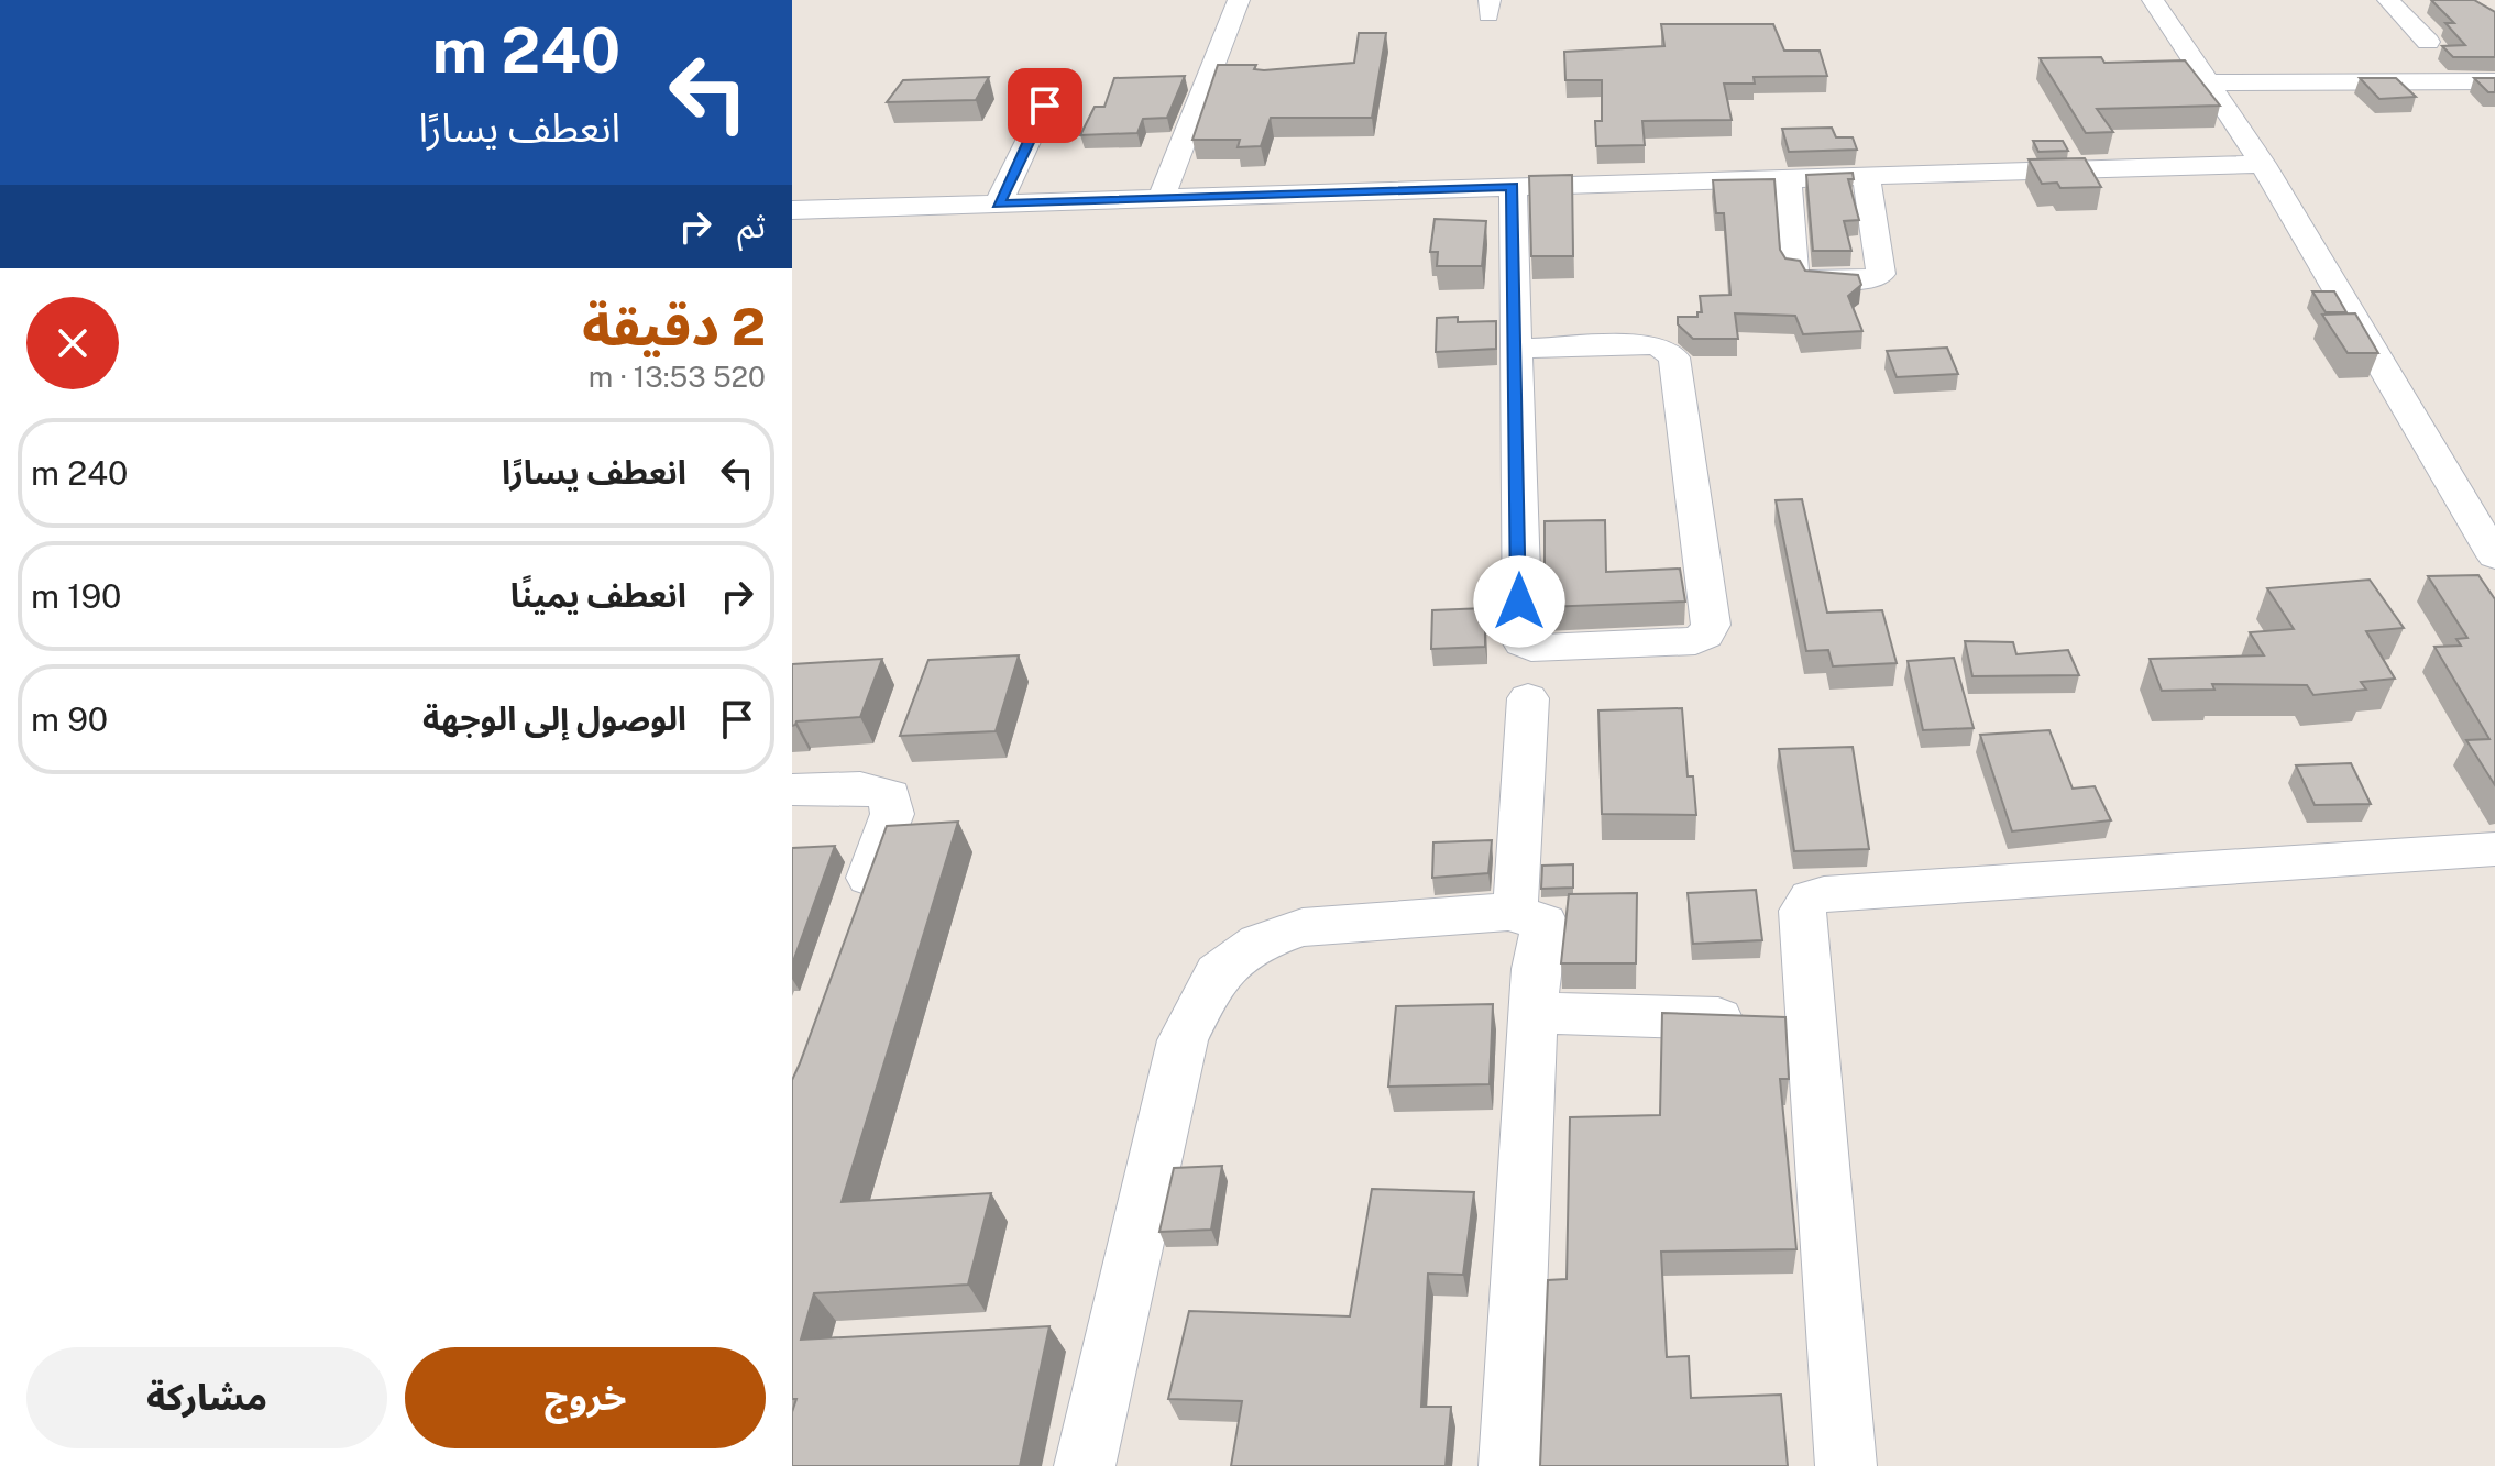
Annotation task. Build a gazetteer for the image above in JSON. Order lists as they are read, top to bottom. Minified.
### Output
{"page":{"turn":["240 m","انعطف يسارًا"],"then":"ثم","heading":["2 دقيقة","520 m · 13:53"],"list":[{"name":"انعطف يسارًا","value":"240 m"},{"name":"انعطف يمينًا","value":"190 m"},{"name":"الوصول إلى الوجهة","value":"90 m"}],"buttons":["خروج","مشاركة"]}}
